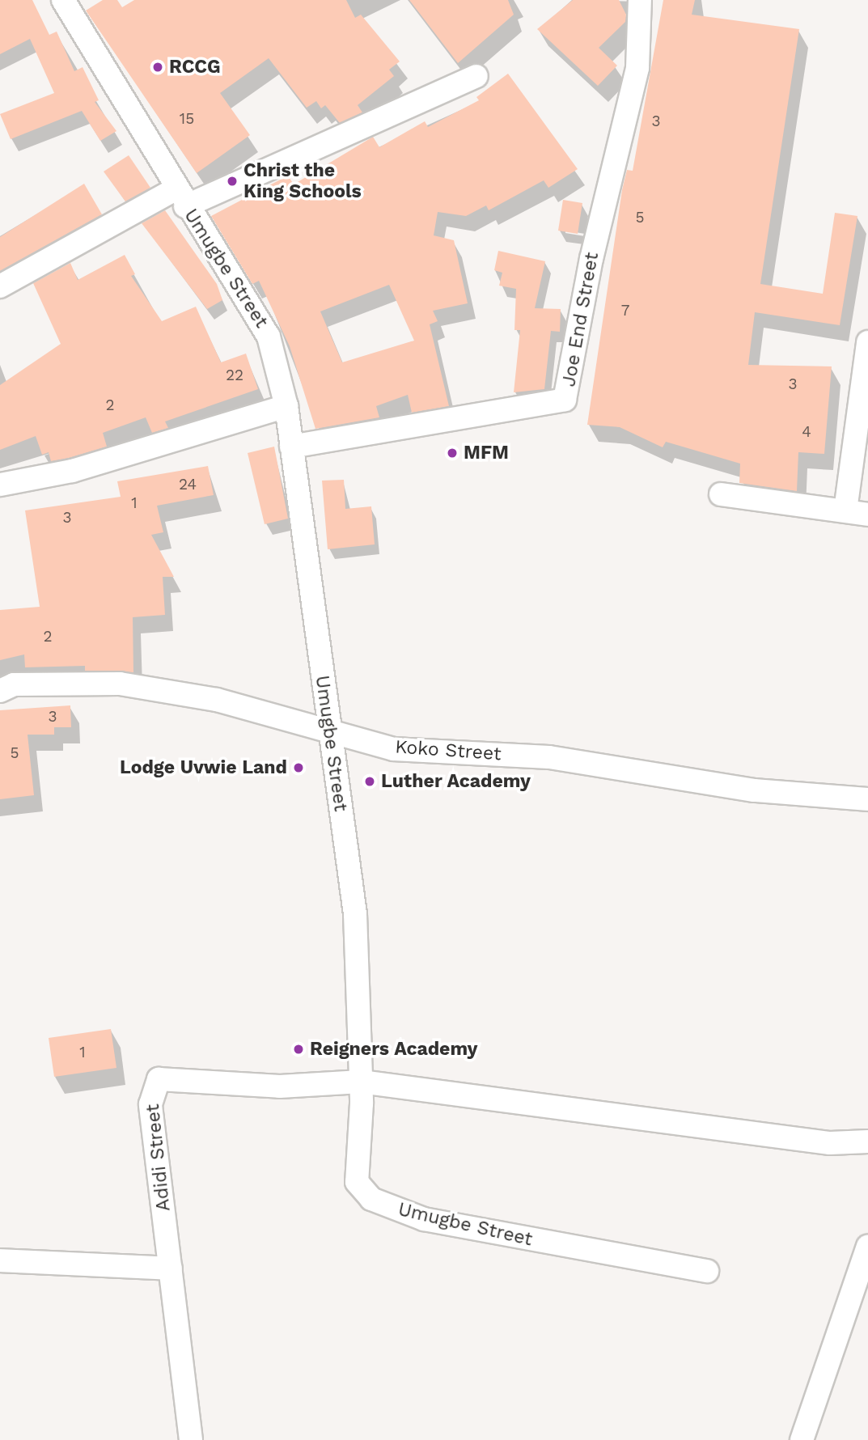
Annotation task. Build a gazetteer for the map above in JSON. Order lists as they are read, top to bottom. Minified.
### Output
{"streets":{"street":["Umugbe Street","Joe End Street","Koko Street","Adidi Street"]},"crossings":[["Umugbe Street","Joe End Street"],["Umugbe Street","Koko Street"],["Umugbe Street","Adidi Street"]],"places":["RCCG","Christ the King Schools","MFM","Lodge Uvwie Land","Luther Academy","Reigners Academy"],"house_numbers":["15","3","5","7","22","3","2","4","24","1","3","2","3","5","1"]}
